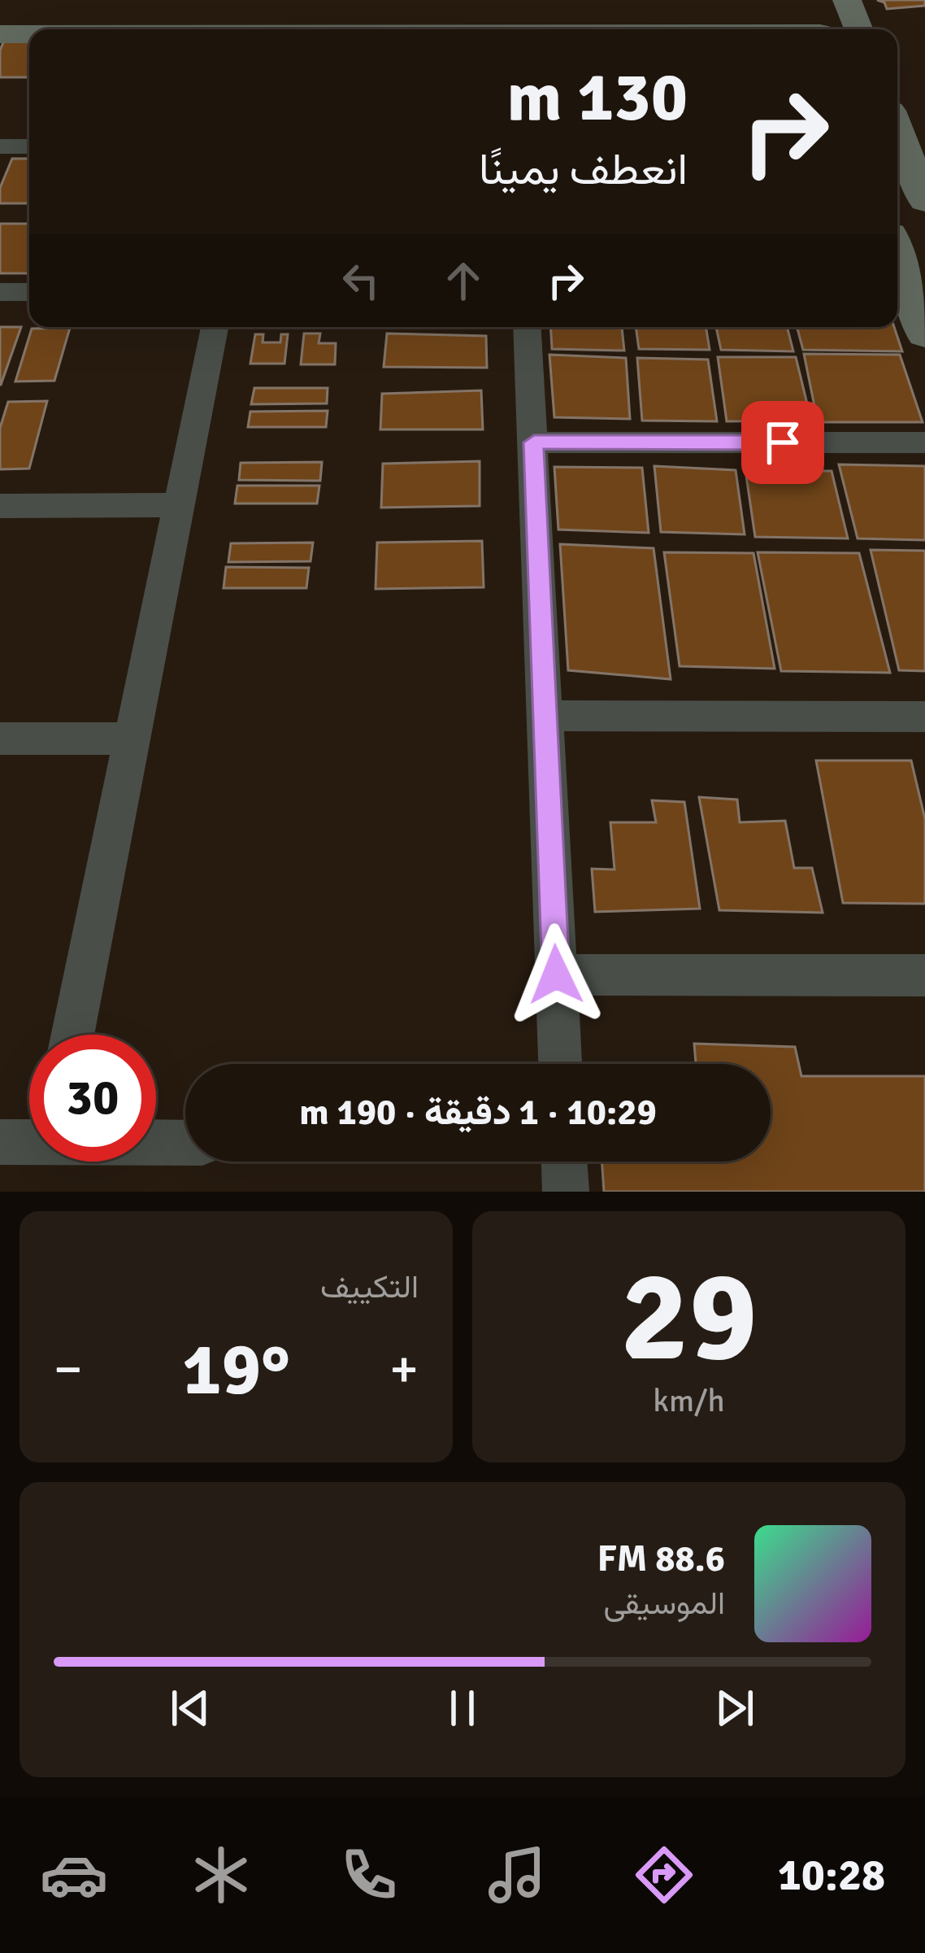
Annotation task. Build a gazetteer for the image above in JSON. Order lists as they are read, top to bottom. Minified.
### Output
{"page":{"turn":["130 m","انعطف يمينًا"],"limit":"30","trip":"10:29 · 1 دقيقة · 190 m","tile":[["29","km/h"],"التكييف"],"heat":["−","19°","+"],"song":["88.6 FM","الموسيقى"],"tabs":"10:28"}}
